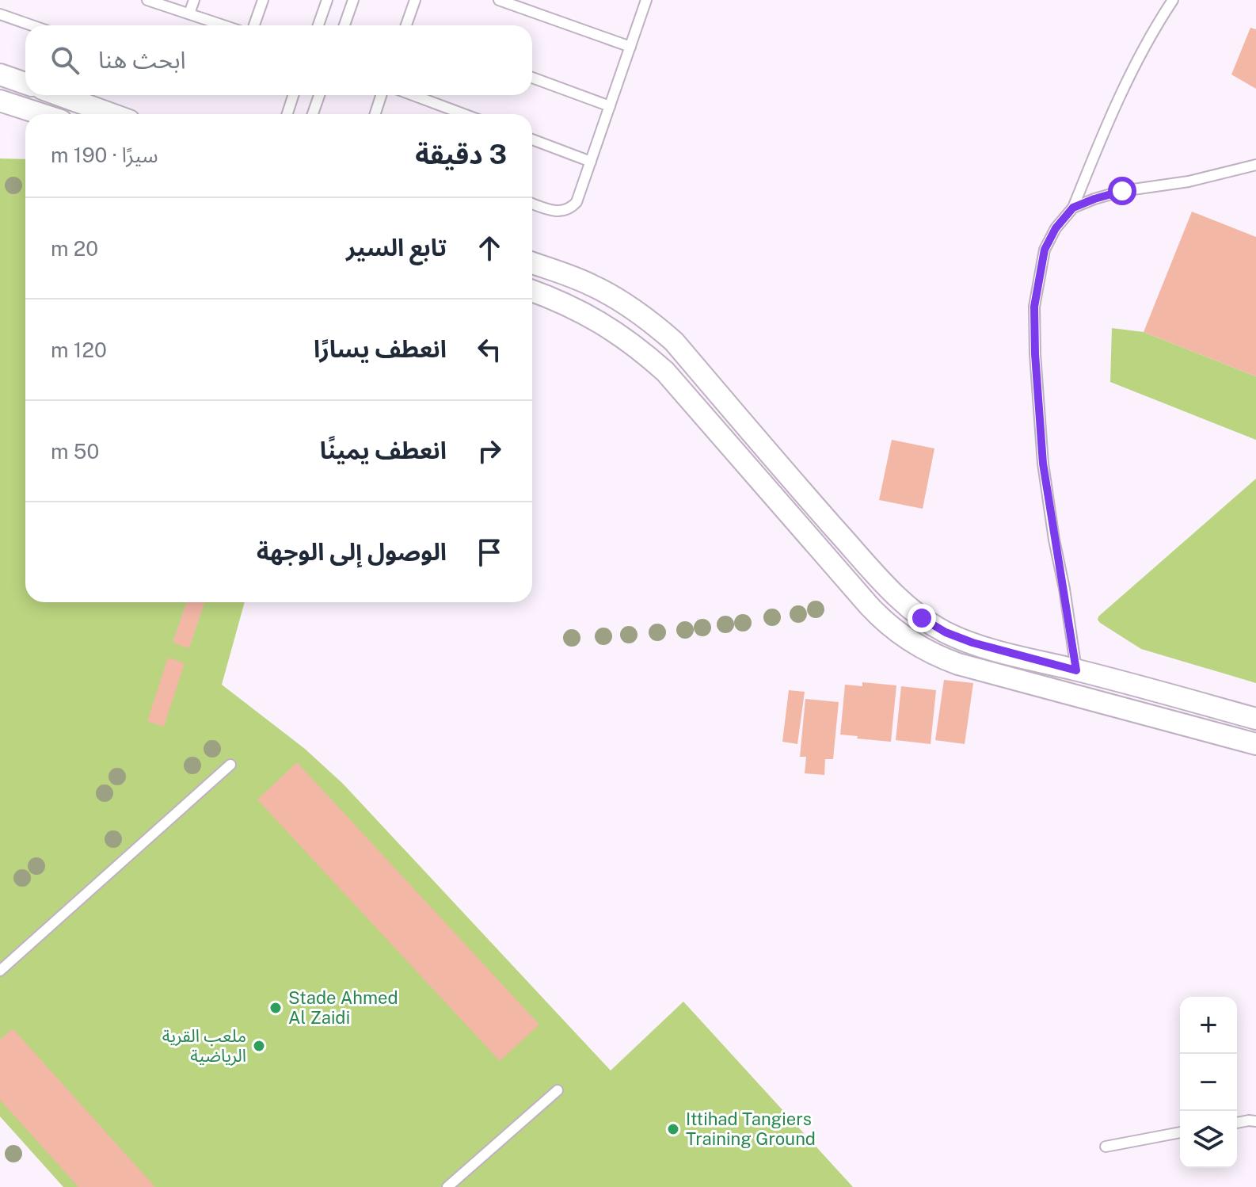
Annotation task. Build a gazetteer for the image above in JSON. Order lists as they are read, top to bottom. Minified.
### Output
{"places":["Stade Ahmed Al Zaidi","ملعب القرية الرياضية","Ittihad Tangiers Training Ground"],"page":{"search":"ابحث هنا","heading":["3 دقيقة","سيرًا · 190 m"],"list":[["تابع السير","20 m"],["انعطف يسارًا","120 m"],["انعطف يمينًا","50 m"],"الوصول إلى الوجهة"],"map_buttons":["+","−"]}}
